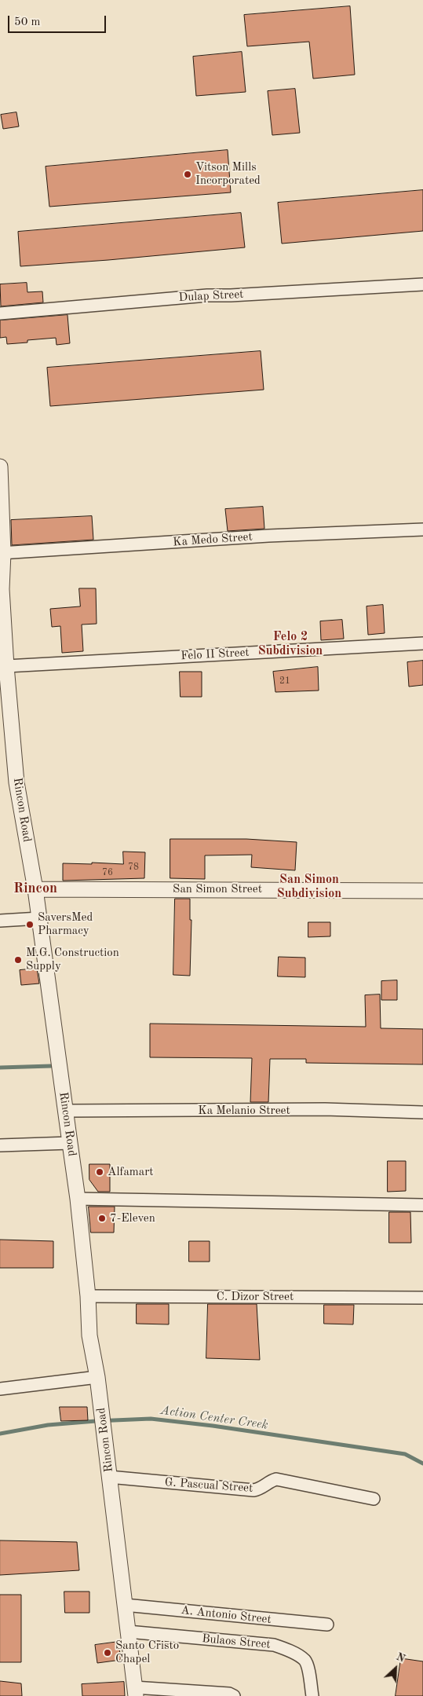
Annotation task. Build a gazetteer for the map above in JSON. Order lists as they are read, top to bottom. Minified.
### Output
{"streets":{"street":["Dulap Street","Ka Medo Street","Felo II Street","Rincon Road","San Simon Street","Ka Melanio Street","C. Dizor Street","G. Pascual Street","A. Antonio Street","Bulaos Street"]},"crossings":[["Ka Medo Street","Rincon Road"],["Felo II Street","Rincon Road"],["Rincon Road","San Simon Street"],["Rincon Road","Ka Melanio Street"],["Rincon Road","C. Dizor Street"],["Rincon Road","G. Pascual Street"],["Rincon Road","A. Antonio Street"],["Rincon Road","Bulaos Street"]],"districts":["Felo 2 Subdivision","San Simon Subdivision","Rincon"],"water":["Action Center Creek"],"places":["Vitson Mills Incorporated","SaversMed Pharmacy","M.G. Construction Supply","Alfamart","7-Eleven","Santo Cristo Chapel"],"house_numbers":["21","78","76"],"scale_bar":"50 m","north":"top right"}
